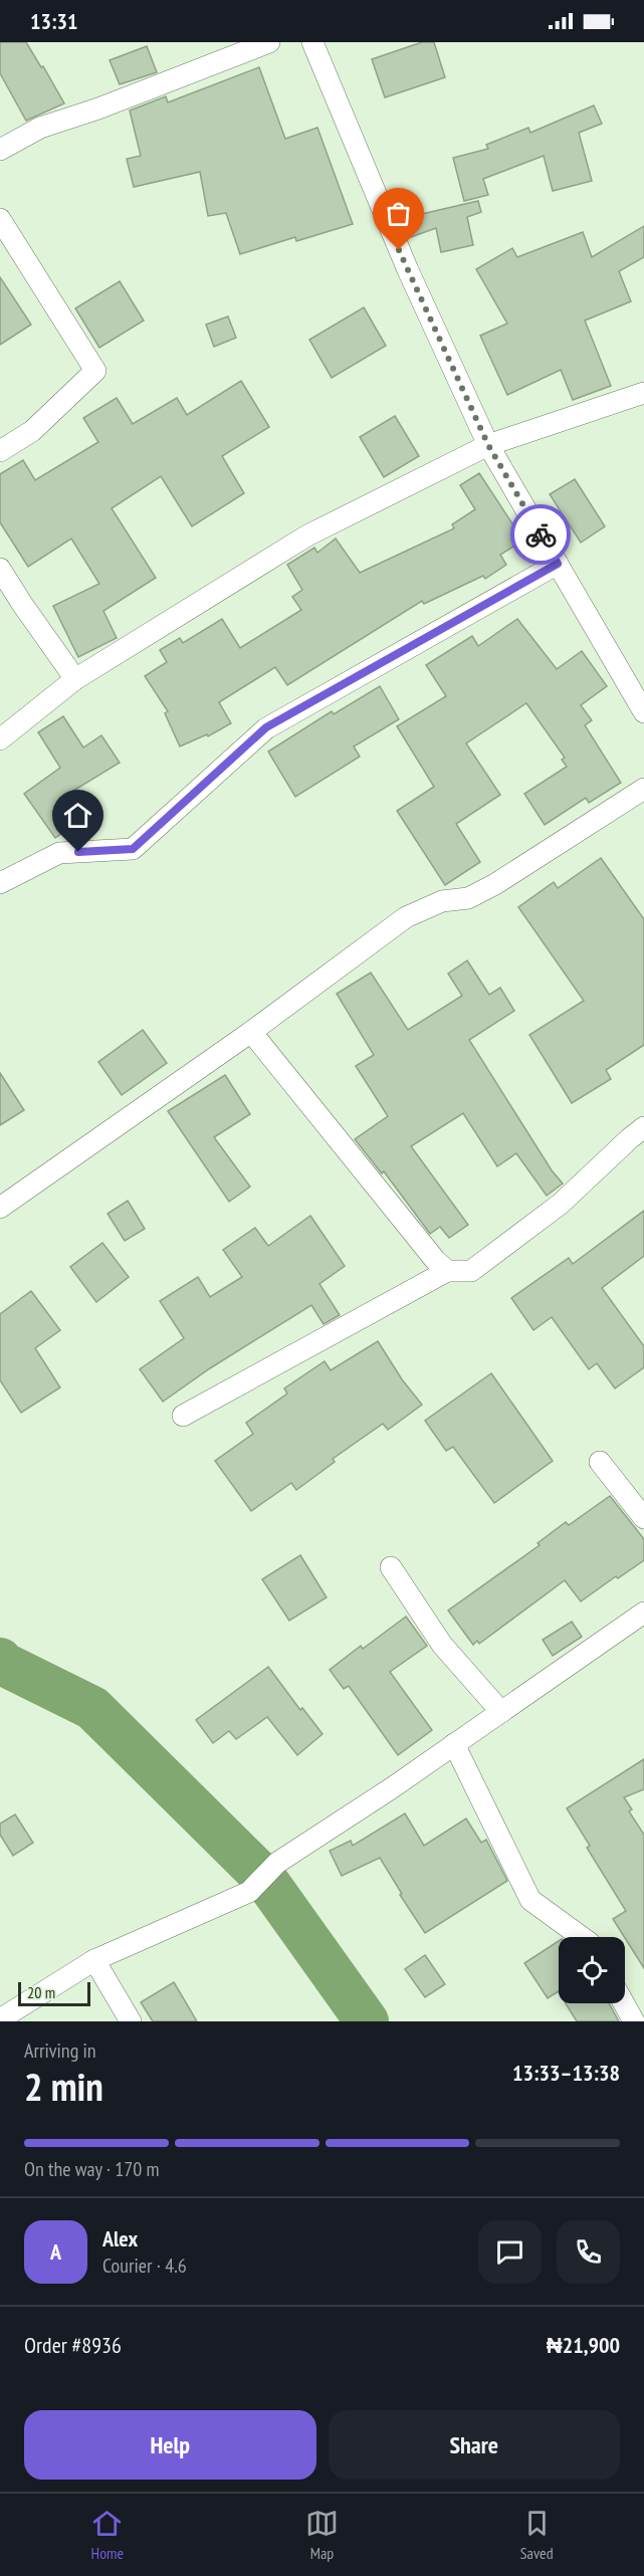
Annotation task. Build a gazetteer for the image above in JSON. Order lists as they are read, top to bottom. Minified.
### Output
{"scale_bar":"20 m","page":{"status":"13:31","scale":"20 m","heading":["2 min","Arriving in","13:33–13:38"],"panel":["Alex","Courier · 4.6","Order #8936","₦21,900"],"bar":"On the way · 170 m","round":"A","buttons":["Help","Share"],"tabs":["Home","Map","Saved"]}}
